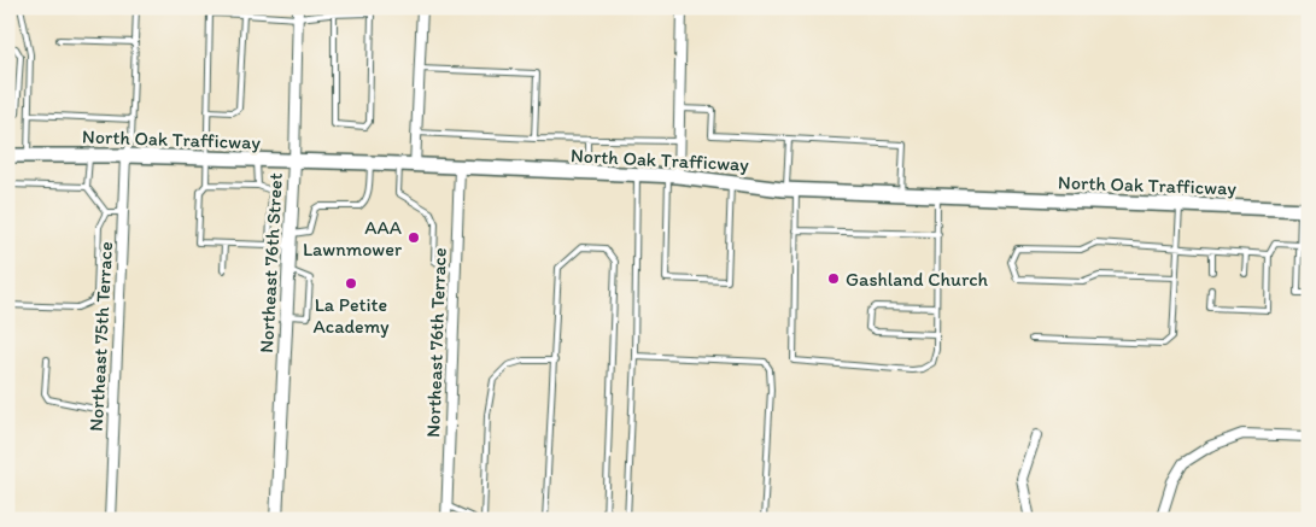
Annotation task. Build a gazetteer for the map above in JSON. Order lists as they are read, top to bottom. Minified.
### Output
{"streets":{"main road":["North Oak Trafficway"],"street":["Northeast 76th Street","Northeast 75th Terrace","Northeast 76th Terrace"]},"crossings":[["North Oak Trafficway","Northeast 76th Street"],["North Oak Trafficway","Northeast 75th Terrace"],["North Oak Trafficway","Northeast 76th Terrace"]],"places":["AAA Lawnmower","Gashland Church","La Petite Academy"]}
